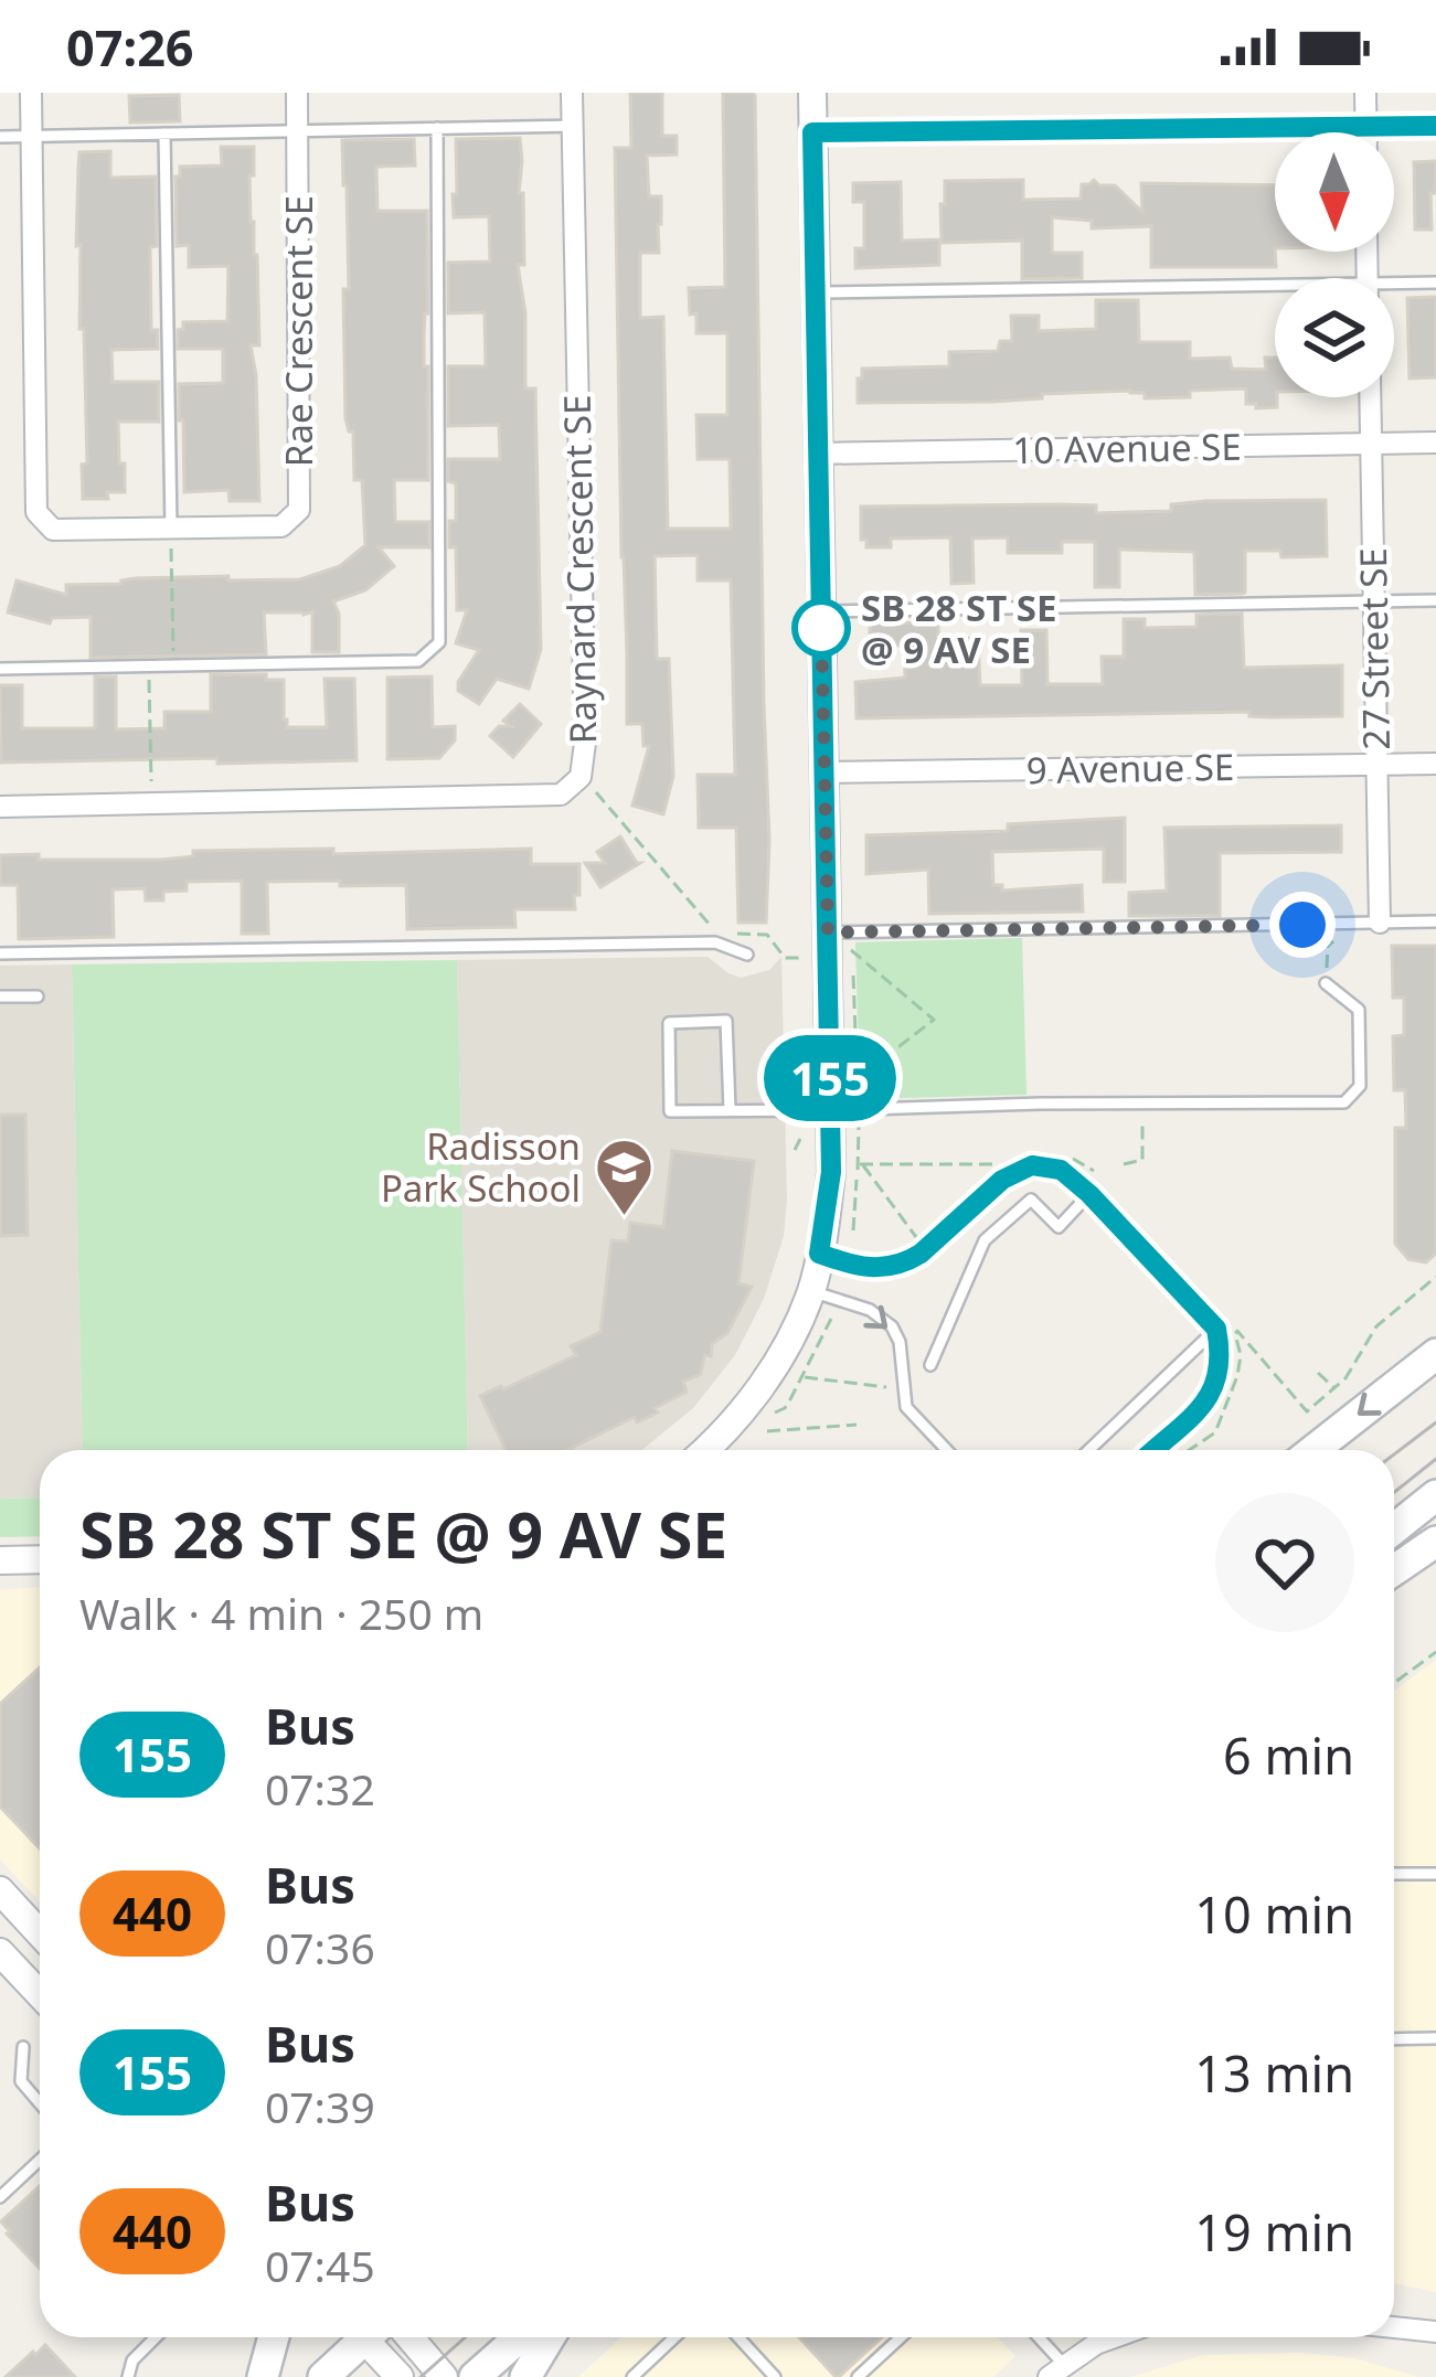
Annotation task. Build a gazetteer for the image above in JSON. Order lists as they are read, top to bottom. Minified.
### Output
{"streets":{"street":["Rae Crescent SE","10 Avenue SE","Raynard Crescent SE","27 Street SE","9 Avenue SE"]},"crossings":[["10 Avenue SE","27 Street SE"],["27 Street SE","9 Avenue SE"]],"places":{"other":["SB 28 ST SE @ 9 AV SE"],"school or university":["Radisson Park School"]},"lines":["bus line 155"],"north":"bottom","page":{"status":"07:26","on_map":"155","heading":["SB 28 ST SE @ 9 AV SE","Walk · 4 min · 250 m"],"list":[{"mark":"155","name":"Bus","note":"07:32","value":"6 min"},{"mark":"440","name":"Bus","note":"07:36","value":"10 min"},{"mark":"155","name":"Bus","note":"07:39","value":"13 min"},{"mark":"440","name":"Bus","note":"07:45","value":"19 min"}]}}
